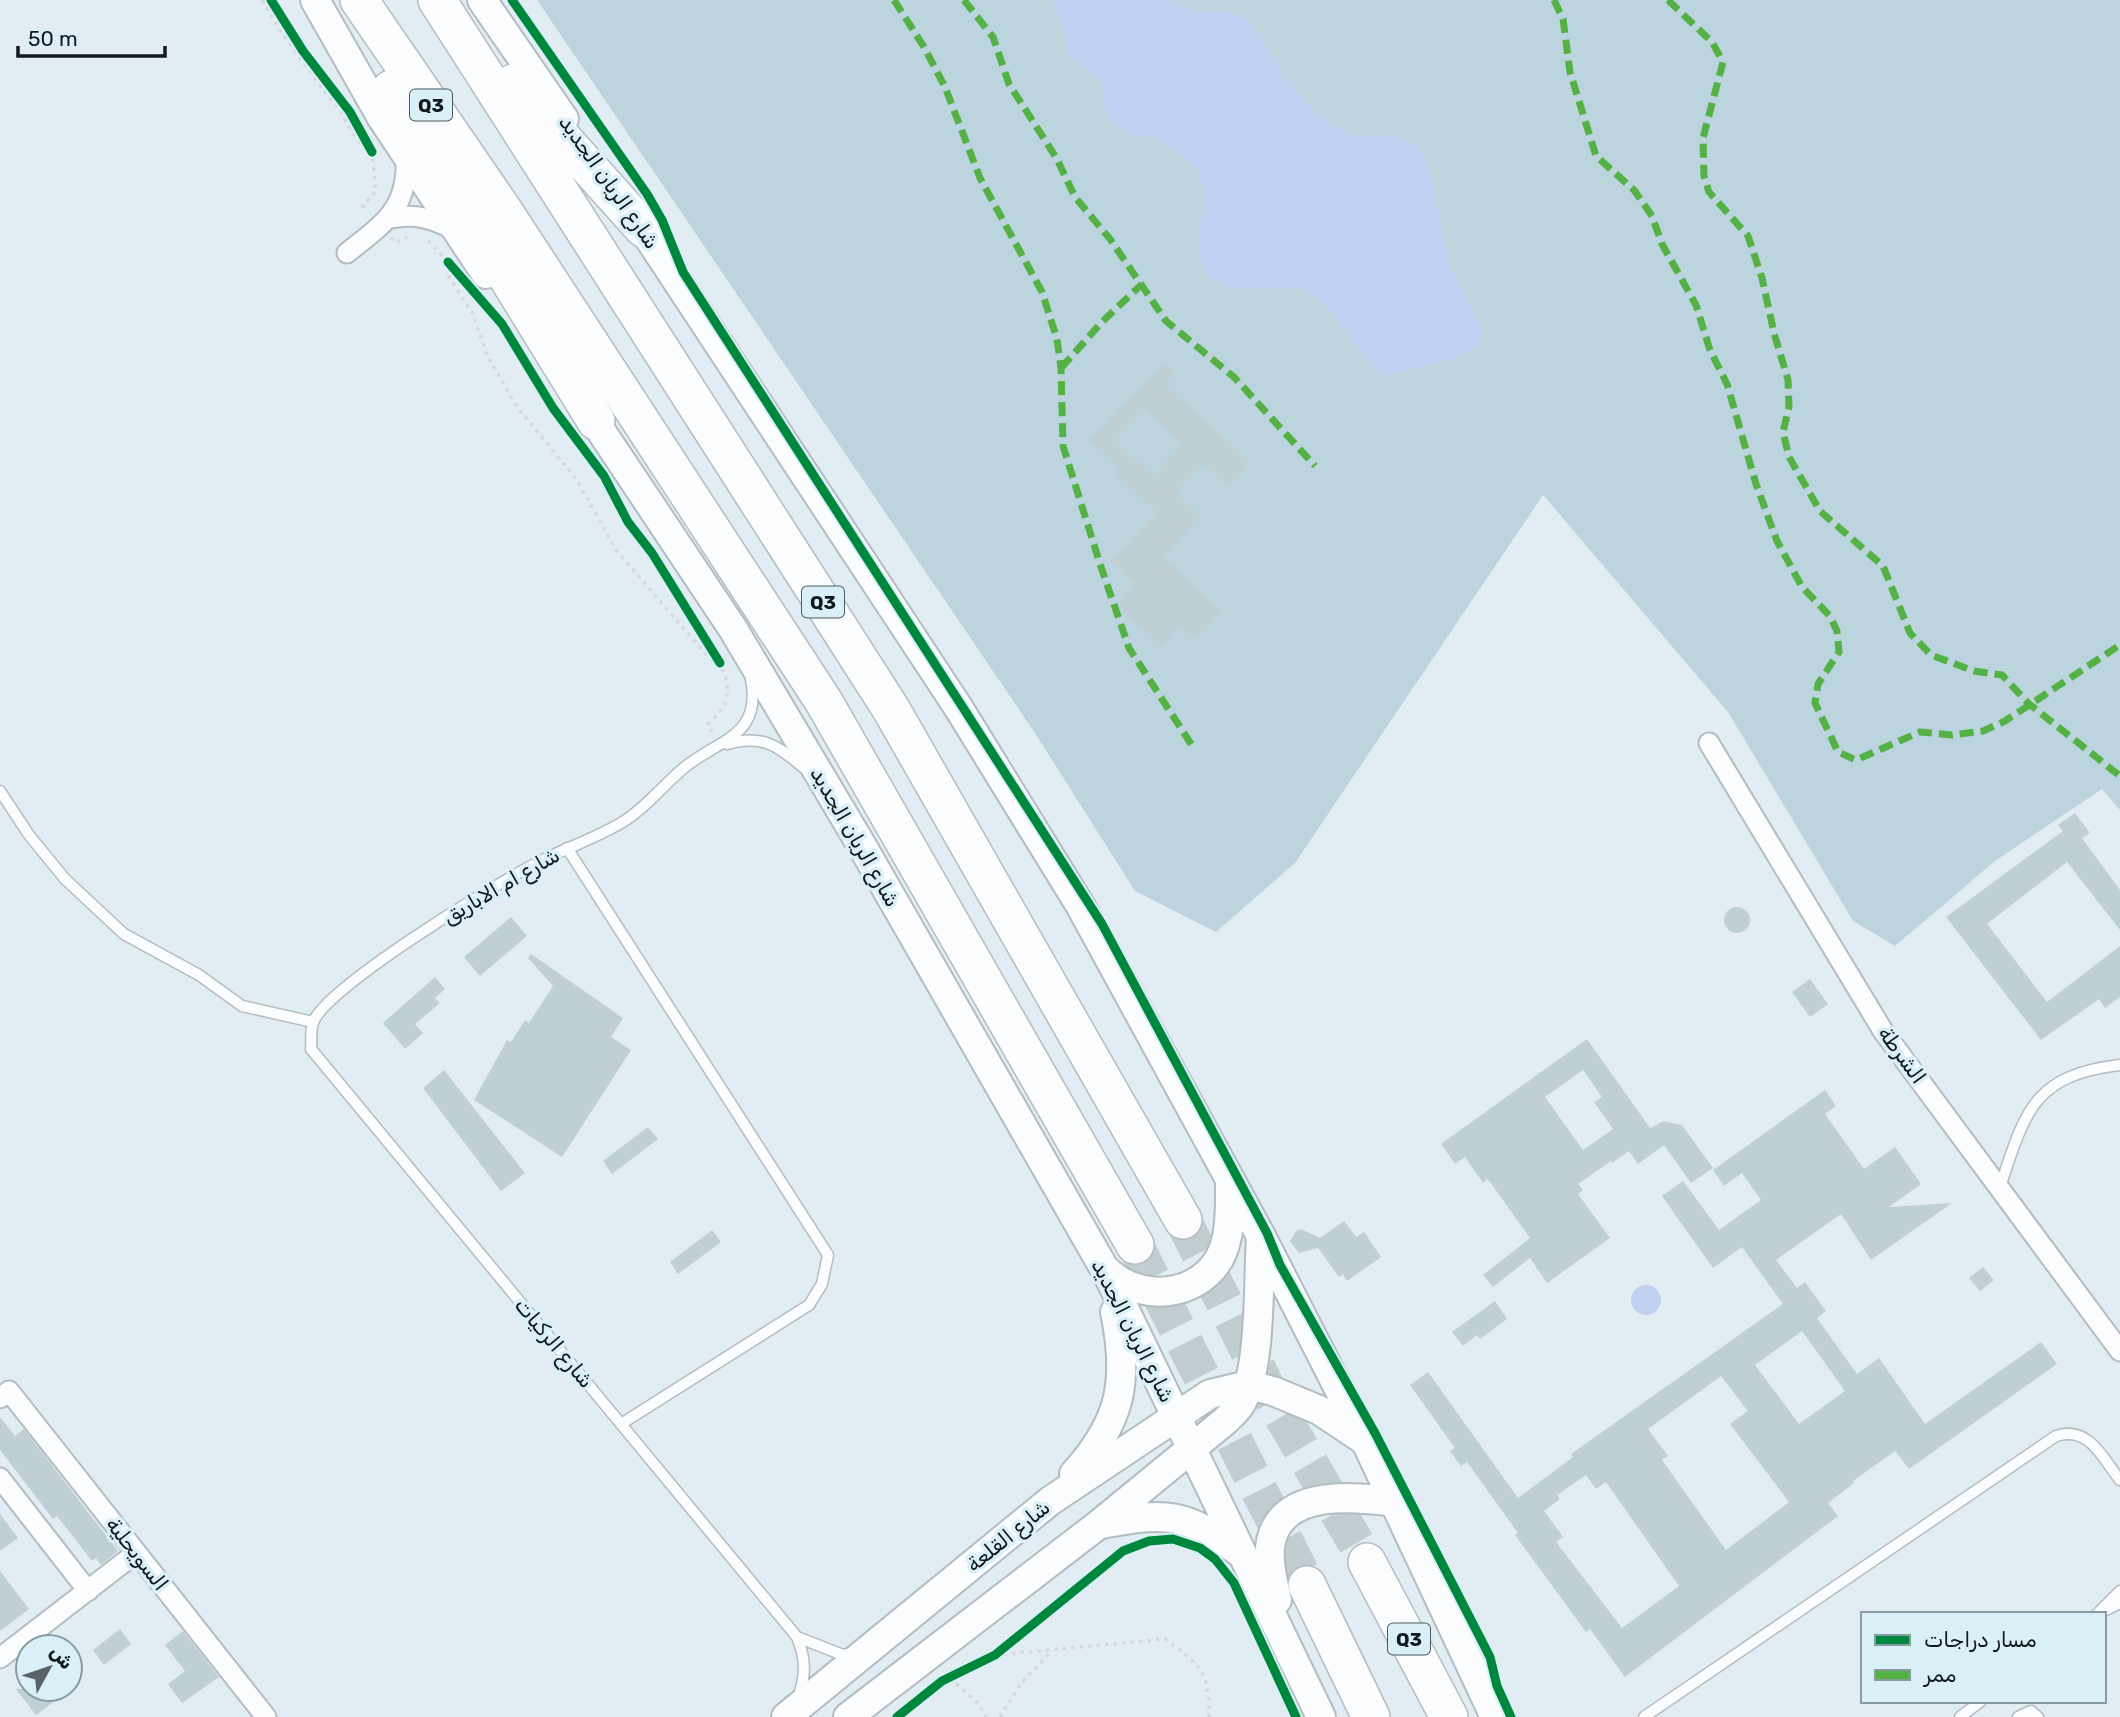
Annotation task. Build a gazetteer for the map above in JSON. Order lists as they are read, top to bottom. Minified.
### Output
{"streets":{"highway":["Q3","شارع الريان الجديد"],"main road":["شارع القلعة"],"street":["الشرطة","السويحلية"],"lane":["شارع ام الاباريق","شارع الركيات"]},"crossings":[["شارع الريان الجديد","شارع ام الاباريق"],["شارع الريان الجديد","شارع القلعة"],["شارع ام الاباريق","شارع الركيات"],["شارع الركيات","شارع القلعة"]],"legend":["مسار دراجات","ممر"],"scale_bar":"50 m","north":"top right"}
